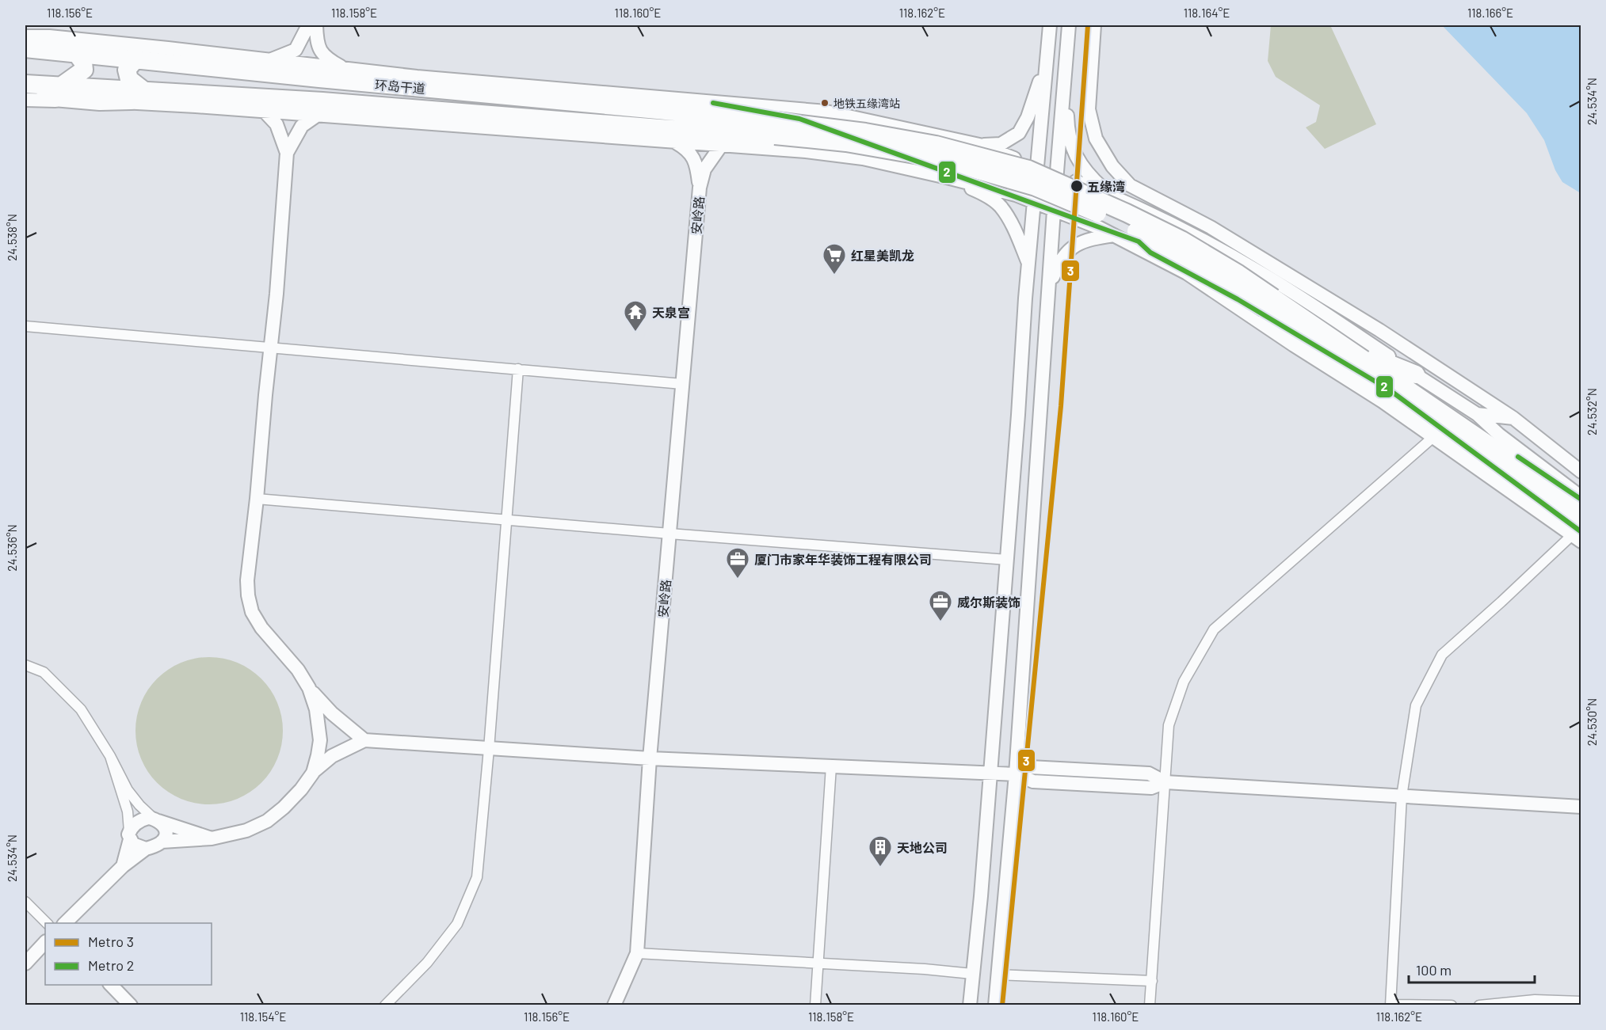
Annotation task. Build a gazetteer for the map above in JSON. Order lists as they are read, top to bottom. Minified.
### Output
{"streets":{"highway":["环岛干道"],"main road":["安岭路"]},"places":{"other":["地铁五缘湾站","五缘湾"],"supermarket":["红星美凯龙"],"temple":["天泉宫"],"office":["厦门市家年华装饰工程有限公司","威尔斯装饰"],"building":["天地公司"]},"lines":["metro line 3","metro line 2"],"legend":["Metro 3","Metro 2"],"scale_bar":"100 m","coordinates":["118.156°E","118.158°E","118.160°E","118.162°E","118.164°E","118.166°E","24.534°N","24.538°N","24.532°N","24.536°N","24.530°N","118.154°E"]}
